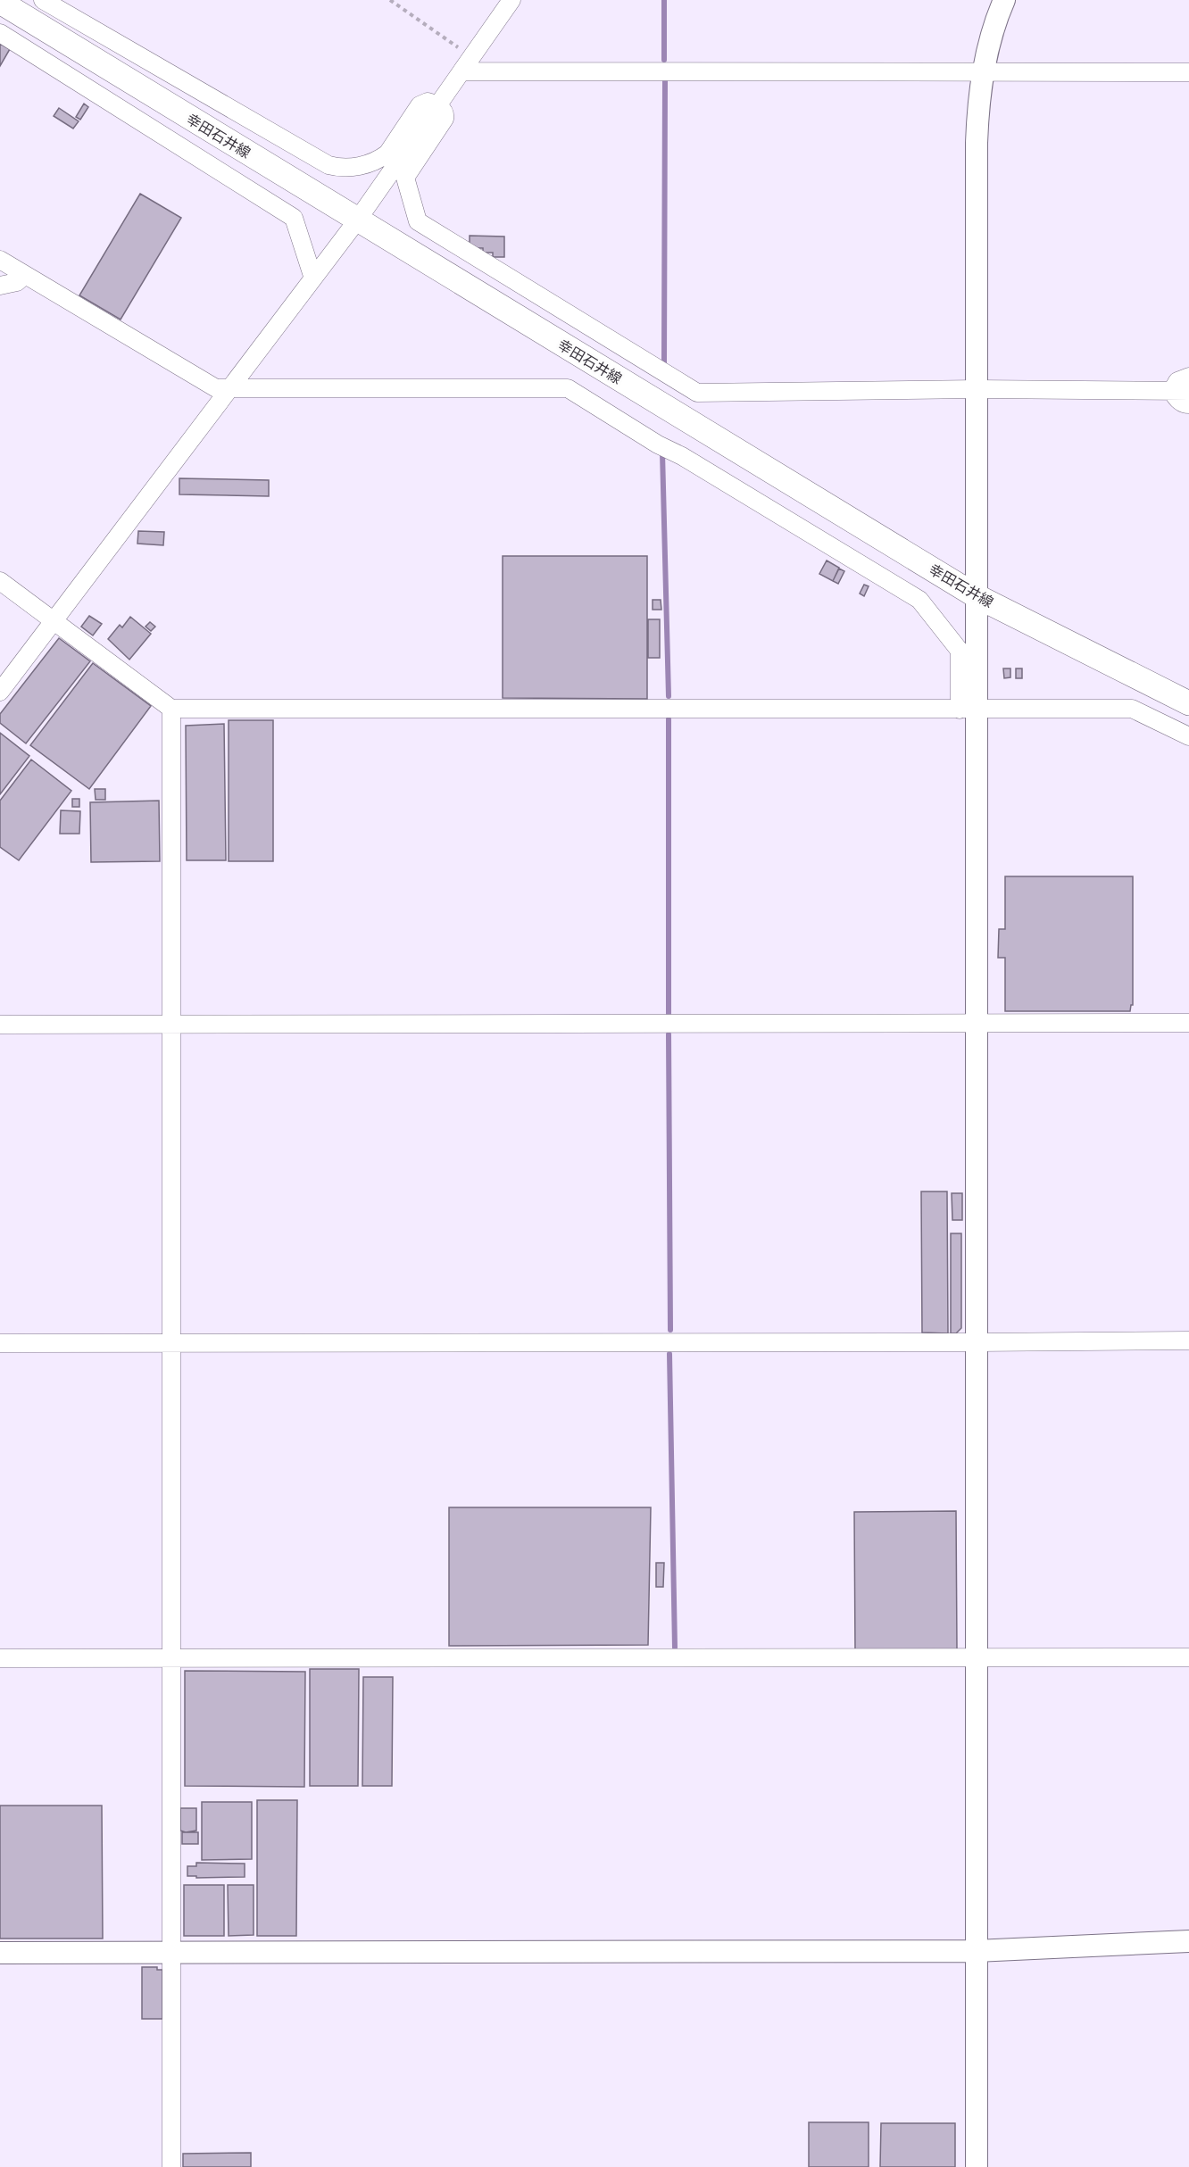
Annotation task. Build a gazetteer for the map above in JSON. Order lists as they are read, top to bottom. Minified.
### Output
{"streets":{"main road":["幸田石井線"]}}
